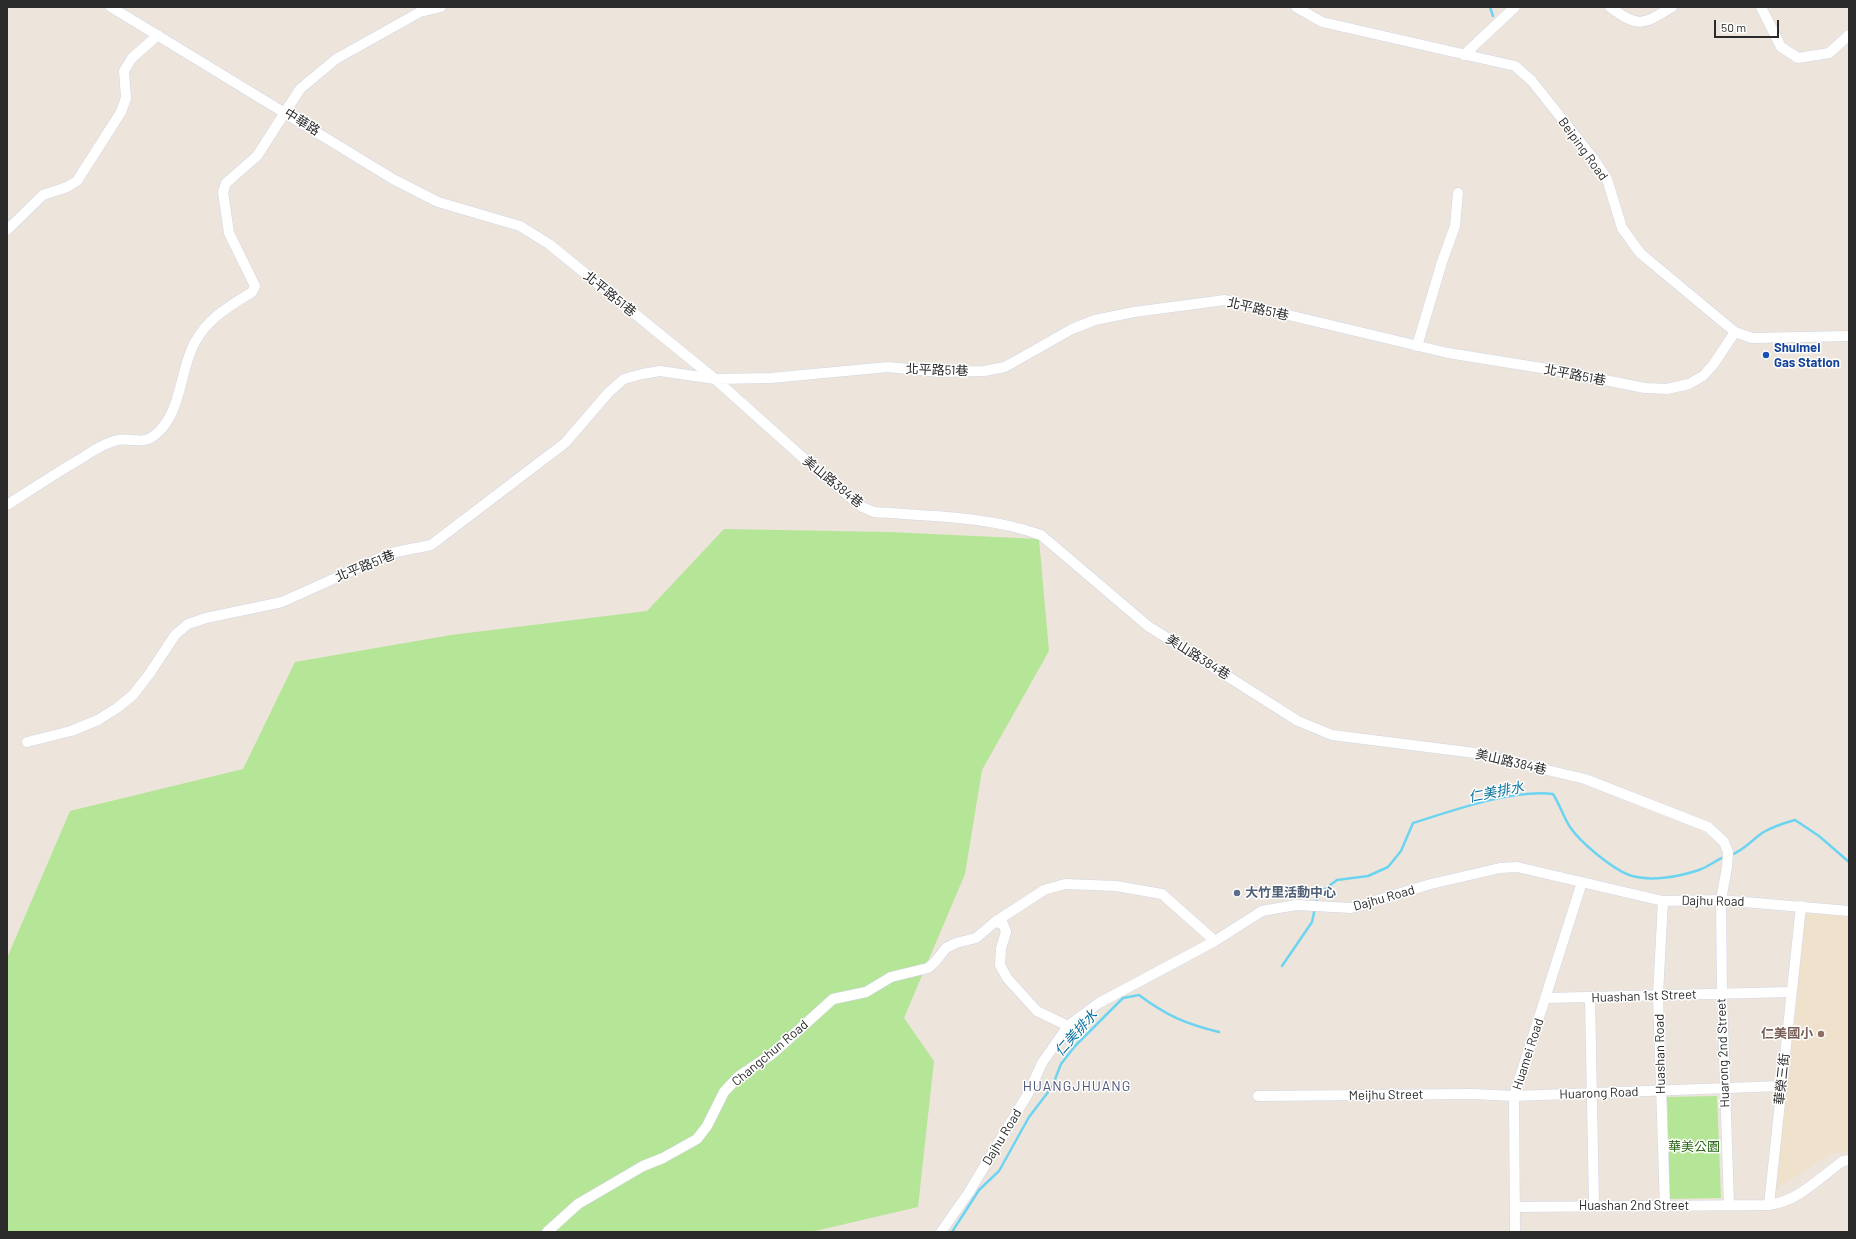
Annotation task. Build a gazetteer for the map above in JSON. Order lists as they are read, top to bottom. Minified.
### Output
{"streets":{"street":["中華路","Beiping Road","北平路51巷","美山路384巷","Dajhu Road","Huashan 1st Street","Changchun Road","Huarong 2nd Street","Huamei Road","Huashan Road","華榮三街","Huarong Road","Meijhu Street","Huashan 2nd Street"]},"crossings":[["中華路","北平路51巷"],["Beiping Road","北平路51巷"],["北平路51巷","美山路384巷"],["美山路384巷","Huarong 2nd Street"],["Dajhu Road","Changchun Road"],["Dajhu Road","Huarong 2nd Street"],["Dajhu Road","Huamei Road"],["Dajhu Road","Huashan Road"],["Dajhu Road","華榮三街"],["Huashan 1st Street","Huarong 2nd Street"],["Huashan 1st Street","Huamei Road"],["Huashan 1st Street","Huashan Road"],["Huashan 1st Street","華榮三街"],["Huarong 2nd Street","Huarong Road"],["Huarong 2nd Street","Huashan 2nd Street"],["Huamei Road","Huarong Road"],["Huamei Road","Meijhu Street"],["Huamei Road","Huashan 2nd Street"],["Huashan Road","Huarong Road"],["Huashan Road","Huashan 2nd Street"],["華榮三街","Huarong Road"],["華榮三街","Huashan 2nd Street"],["Huarong Road","Meijhu Street"]],"districts":["HUANGJHUANG"],"water":["仁美排水"],"parks":["華美公園"],"places":["Shuimei Gas Station","大竹里活動中心","仁美國小"],"scale_bar":"50 m"}
